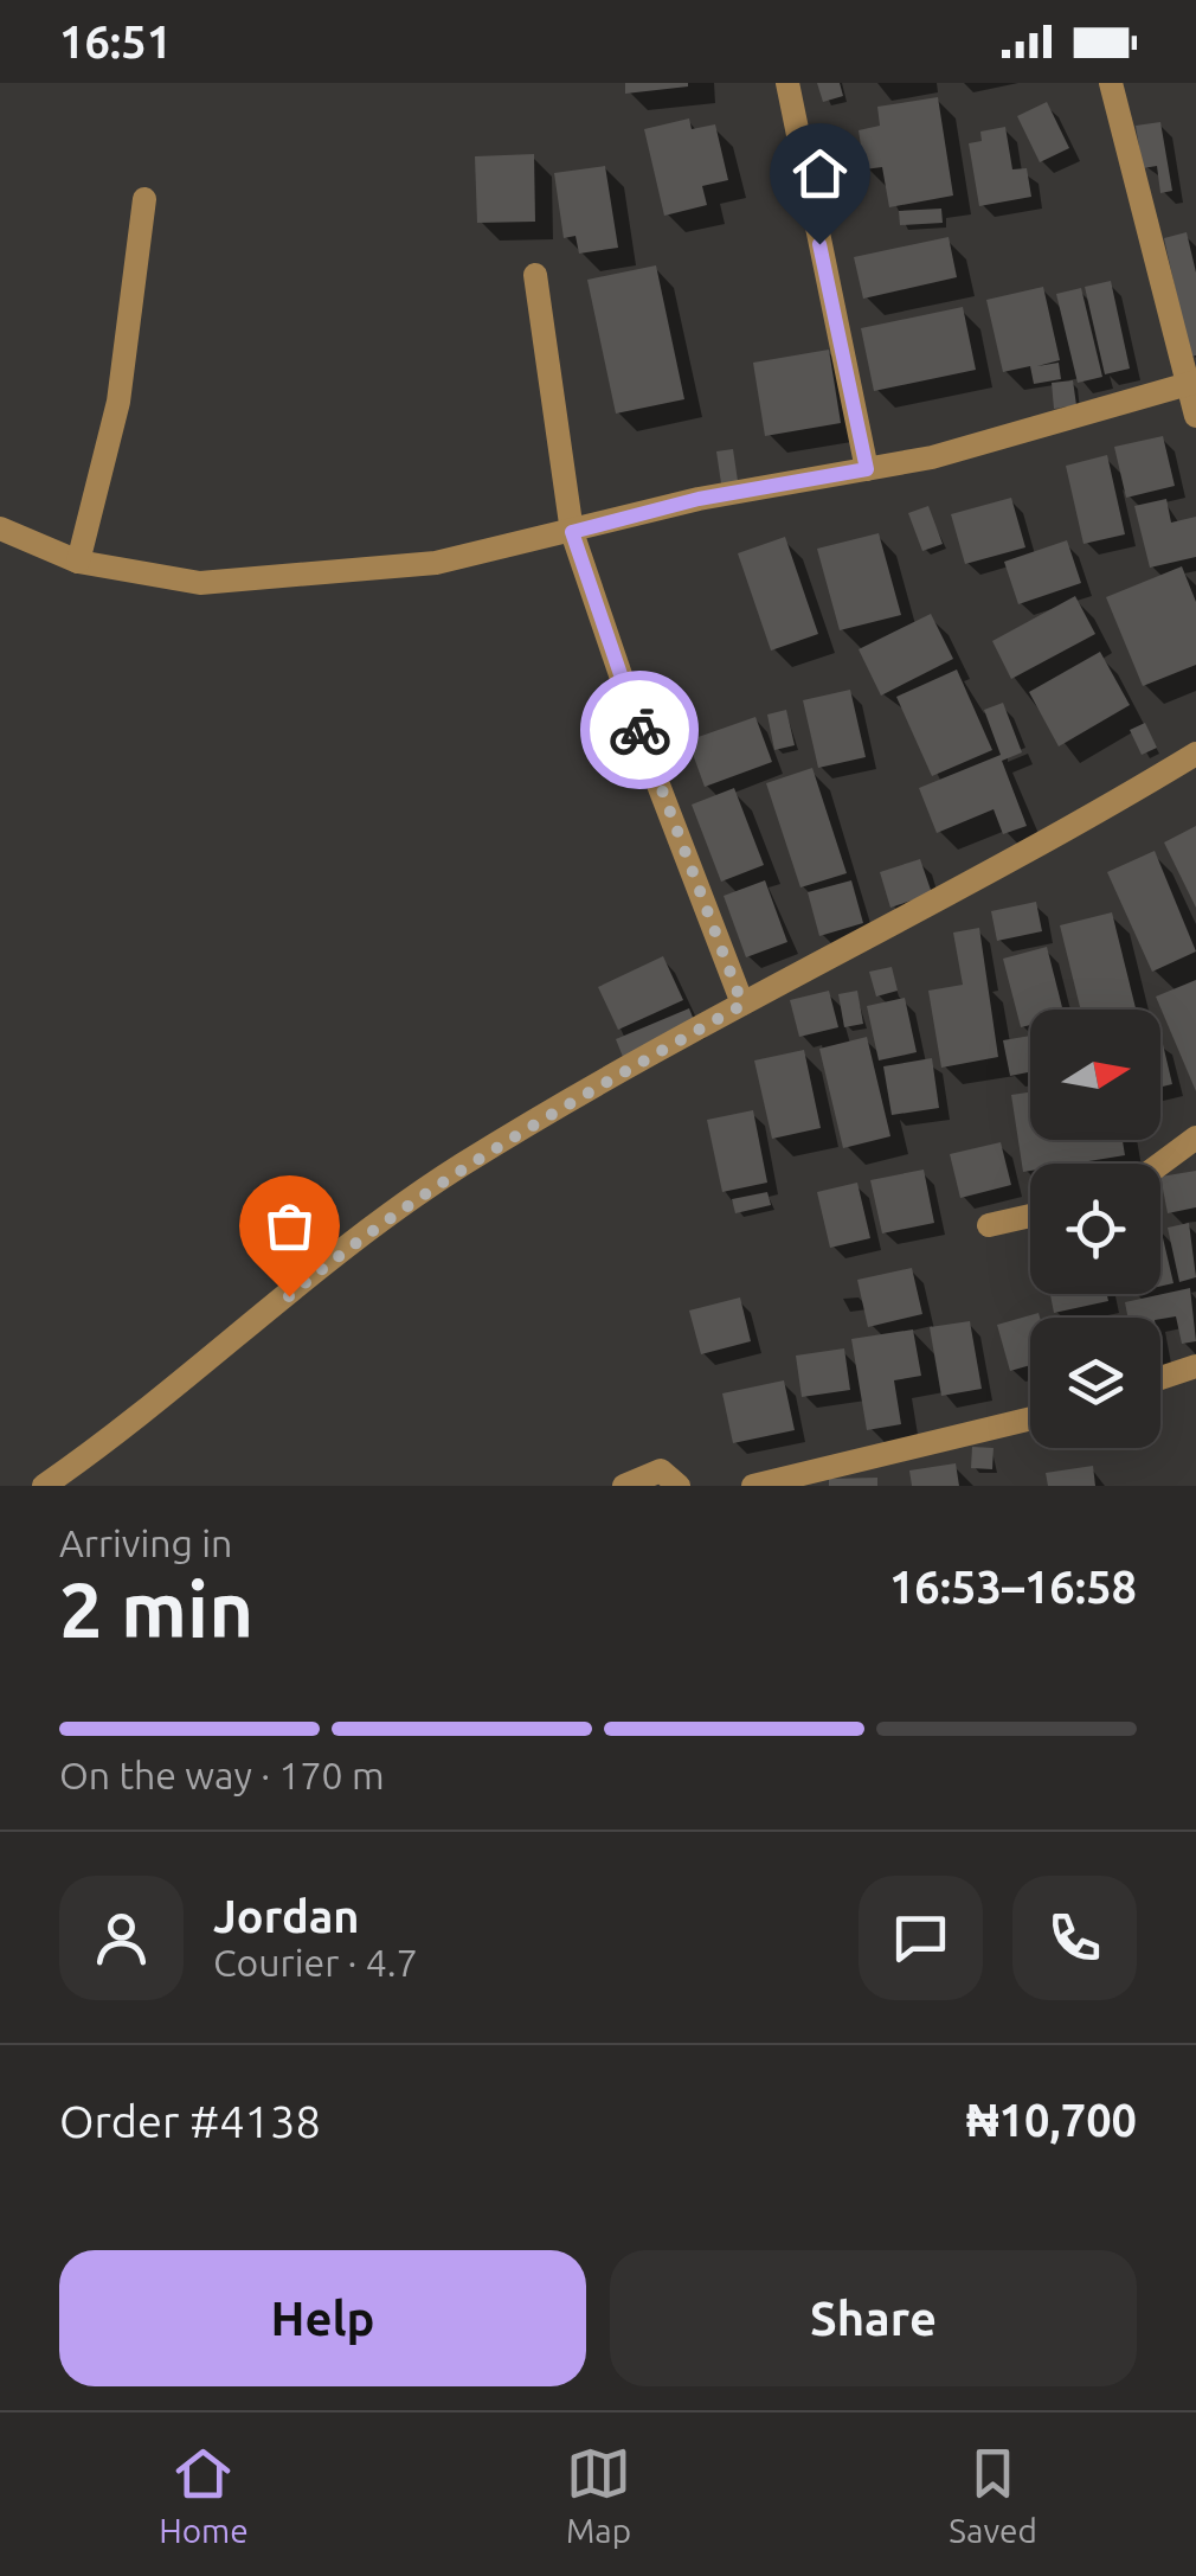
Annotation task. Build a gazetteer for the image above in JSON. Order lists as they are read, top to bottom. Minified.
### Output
{"north":"right","page":{"status":"16:51","heading":["2 min","Arriving in","16:53–16:58"],"panel":["Jordan","Courier · 4.7","Order #4138","₦10,700"],"bar":"On the way · 170 m","buttons":["Help","Share"],"tabs":["Home","Map","Saved"]}}
